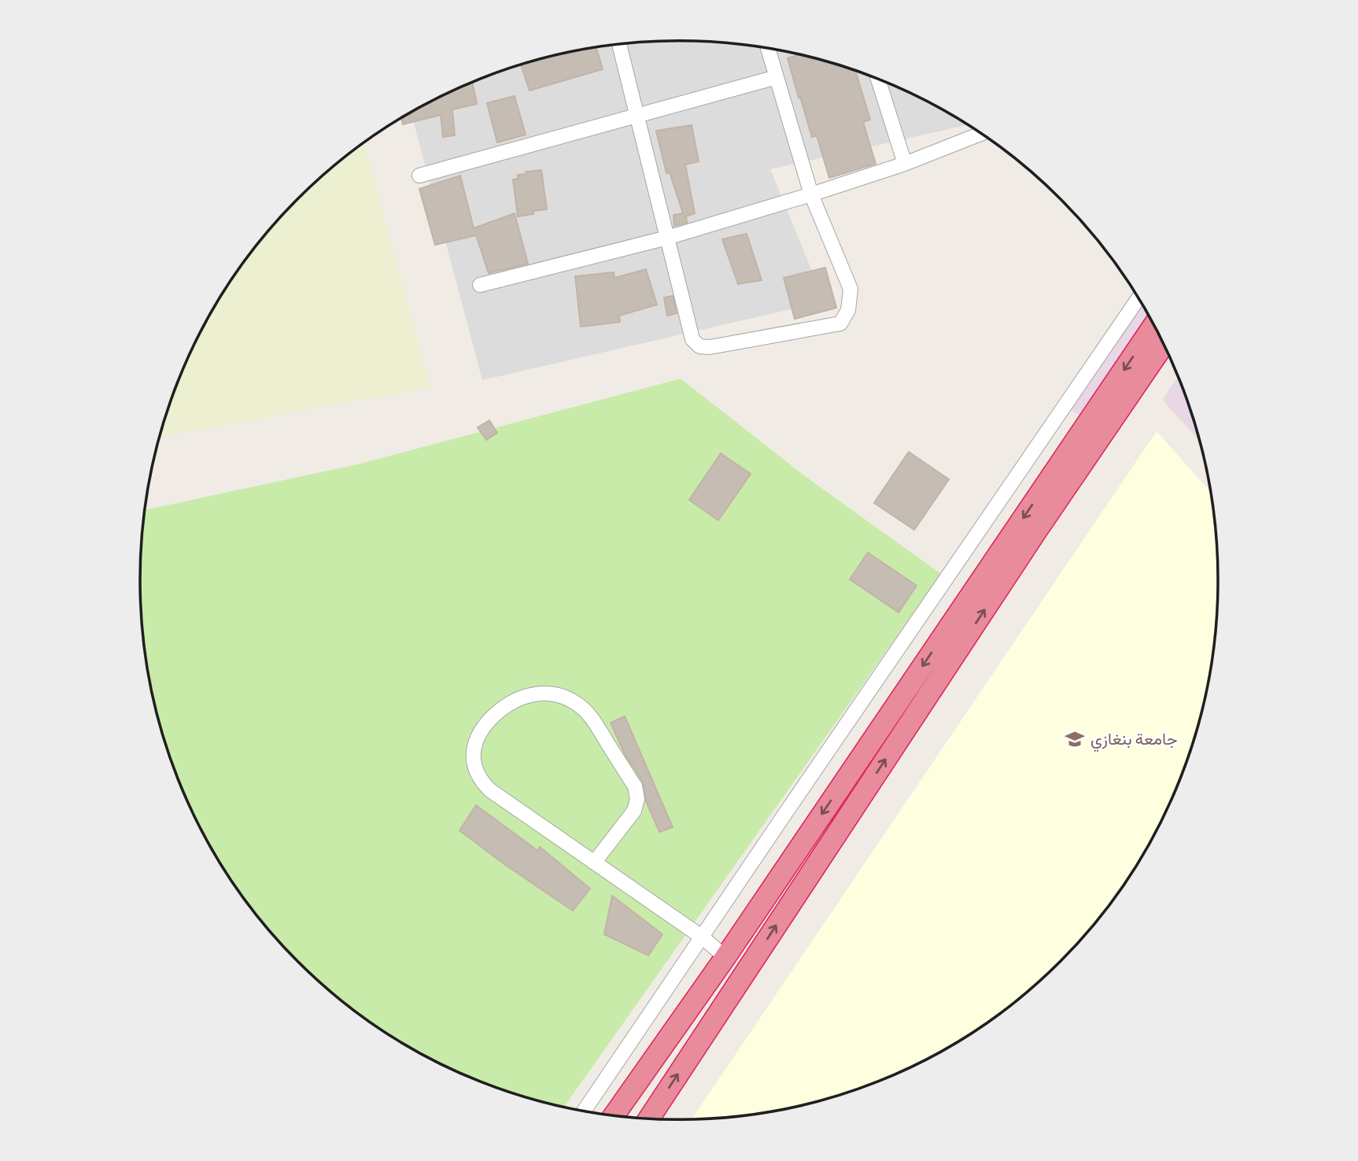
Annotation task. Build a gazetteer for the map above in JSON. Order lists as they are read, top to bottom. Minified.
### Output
{"places":{"school or university":["جامعة بنغازي"]}}
